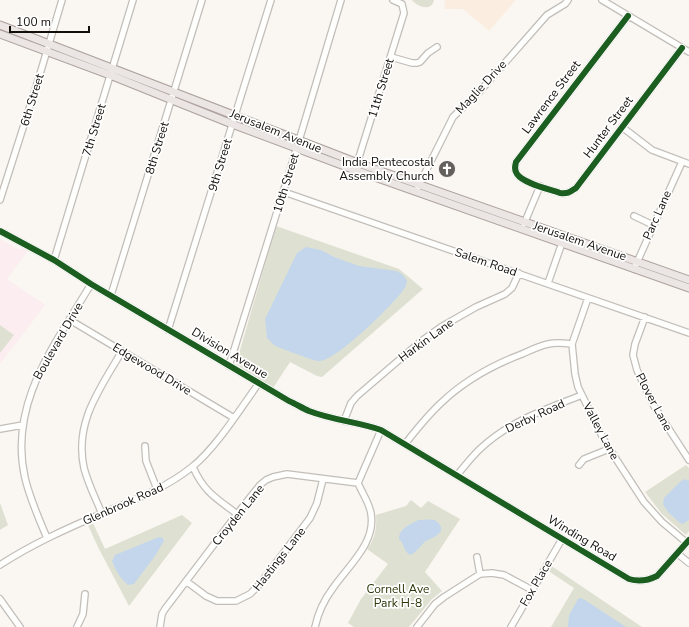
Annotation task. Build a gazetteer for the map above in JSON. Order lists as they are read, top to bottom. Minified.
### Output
{"streets":{"main road":["Jerusalem Avenue"],"street":["Maglie Drive","11th Street","Lawrence Street","6th Street","Hunter Street","7th Street","8th Street","9th Street","10th Street","Parc Lane","Salem Road","Harkin Lane","Boulevard Drive","Division Avenue","Edgewood Drive","Plover Lane","Derby Road","Valley Lane","Glenbrook Road","Croyden Lane","Winding Road","Hastings Lane","Fox Place"]},"crossings":[["Maglie Drive","Jerusalem Avenue"],["11th Street","Jerusalem Avenue"],["Lawrence Street","Hunter Street"],["6th Street","Jerusalem Avenue"],["7th Street","Jerusalem Avenue"],["7th Street","Division Avenue"],["Jerusalem Avenue","8th Street"],["Jerusalem Avenue","9th Street"],["Jerusalem Avenue","10th Street"],["Jerusalem Avenue","Parc Lane"],["8th Street","Division Avenue"],["9th Street","Division Avenue"],["10th Street","Salem Road"],["10th Street","Division Avenue"],["Salem Road","Harkin Lane"],["Salem Road","Plover Lane"],["Salem Road","Valley Lane"],["Harkin Lane","Division Avenue"],["Boulevard Drive","Division Avenue"],["Boulevard Drive","Edgewood Drive"],["Boulevard Drive","Glenbrook Road"],["Division Avenue","Derby Road"],["Division Avenue","Glenbrook Road"],["Division Avenue","Winding Road"],["Edgewood Drive","Glenbrook Road"],["Derby Road","Valley Lane"],["Derby Road","Winding Road"],["Valley Lane","Winding Road"],["Croyden Lane","Hastings Lane"],["Winding Road","Fox Place"]],"parks":["Cornell Ave Park H-8"],"places":{"church":["India Pentecostal Assembly Church"]},"scale_bar":"100 m"}
